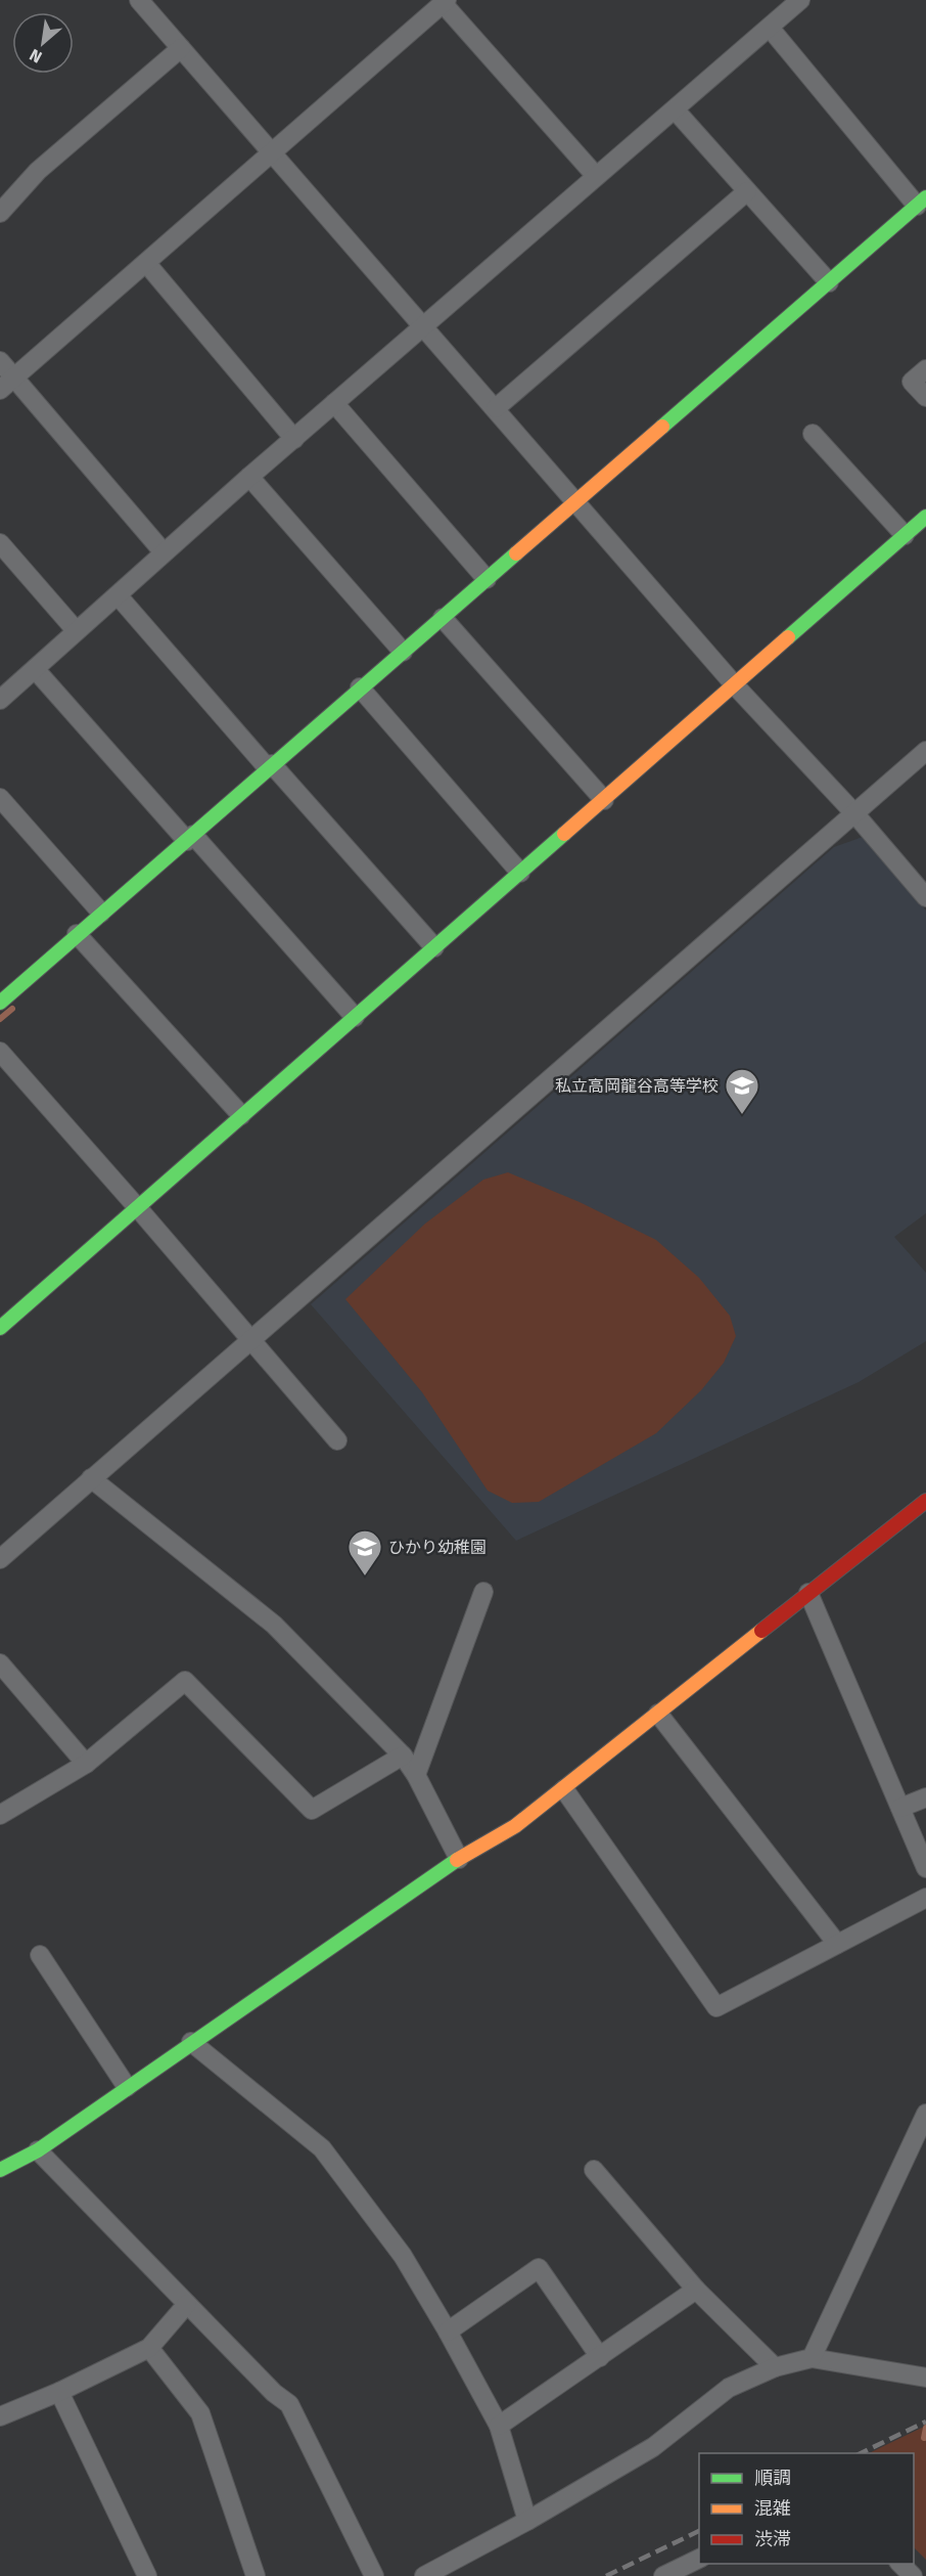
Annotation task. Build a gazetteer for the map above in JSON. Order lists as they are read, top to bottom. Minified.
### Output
{"places":{"school or university":["私立高岡龍谷高等学校","ひかり幼稚園"]},"legend":["順調","混雑","渋滞"],"north":"bottom left"}
